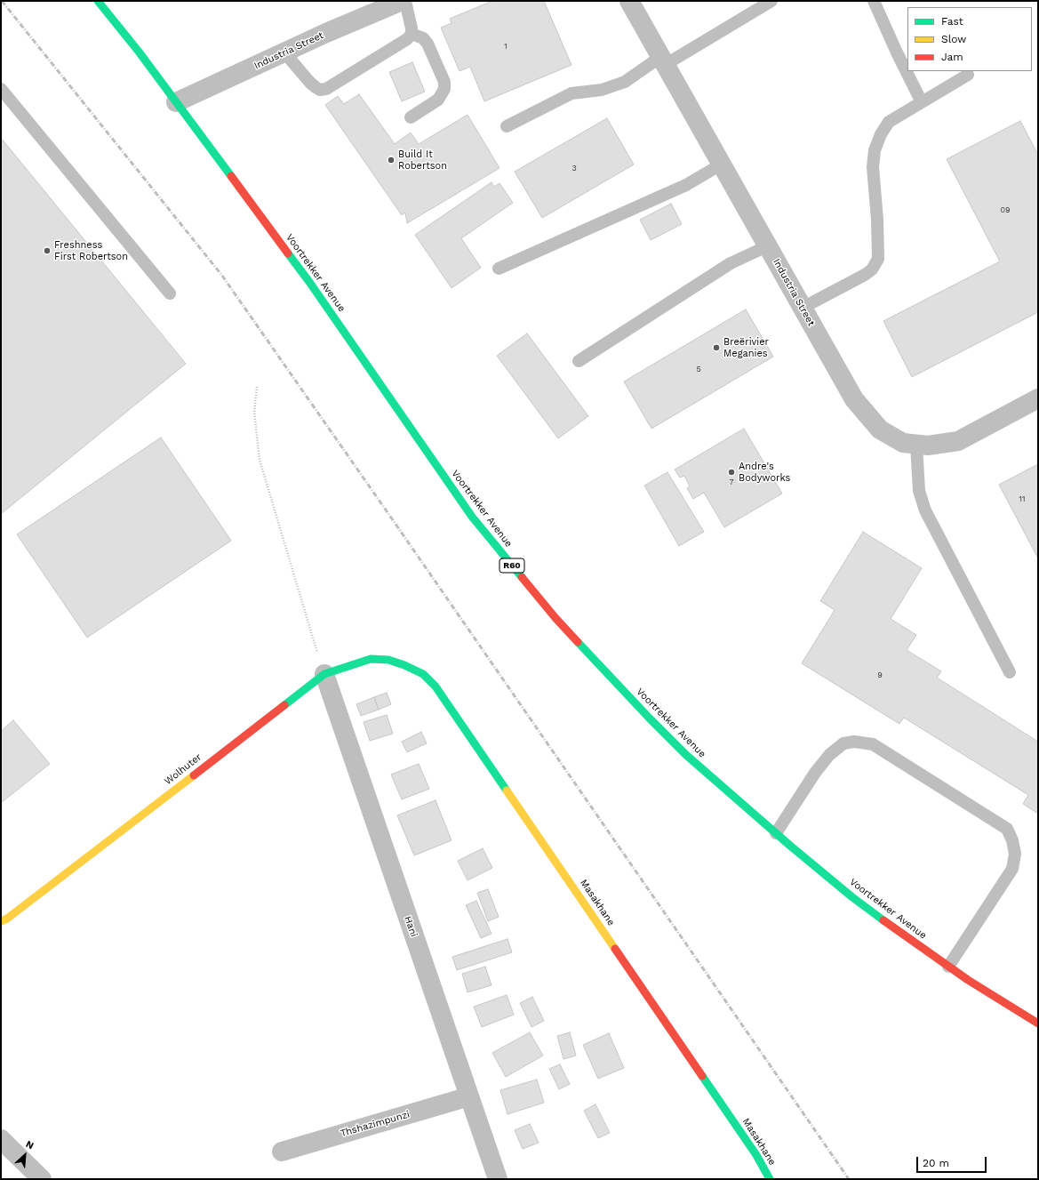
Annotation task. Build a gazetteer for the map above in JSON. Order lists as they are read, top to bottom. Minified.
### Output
{"streets":{"main road":["Voortrekker Avenue","R60","Wolhuter","Masakhane"],"street":["Industria Street","Hani","Thshazimpunzi"]},"crossings":[["Industria Street","Voortrekker Avenue"],["Wolhuter","Masakhane"],["Wolhuter","Hani"],["Hani","Thshazimpunzi"]],"places":["Build It Robertson","Freshness First Robertson","Breërivier Meganies","Andre's Bodyworks"],"house_numbers":["1","3","09","5","7","11","9"],"legend":["Fast","Slow","Jam"],"scale_bar":"20 m","north":"top right"}
